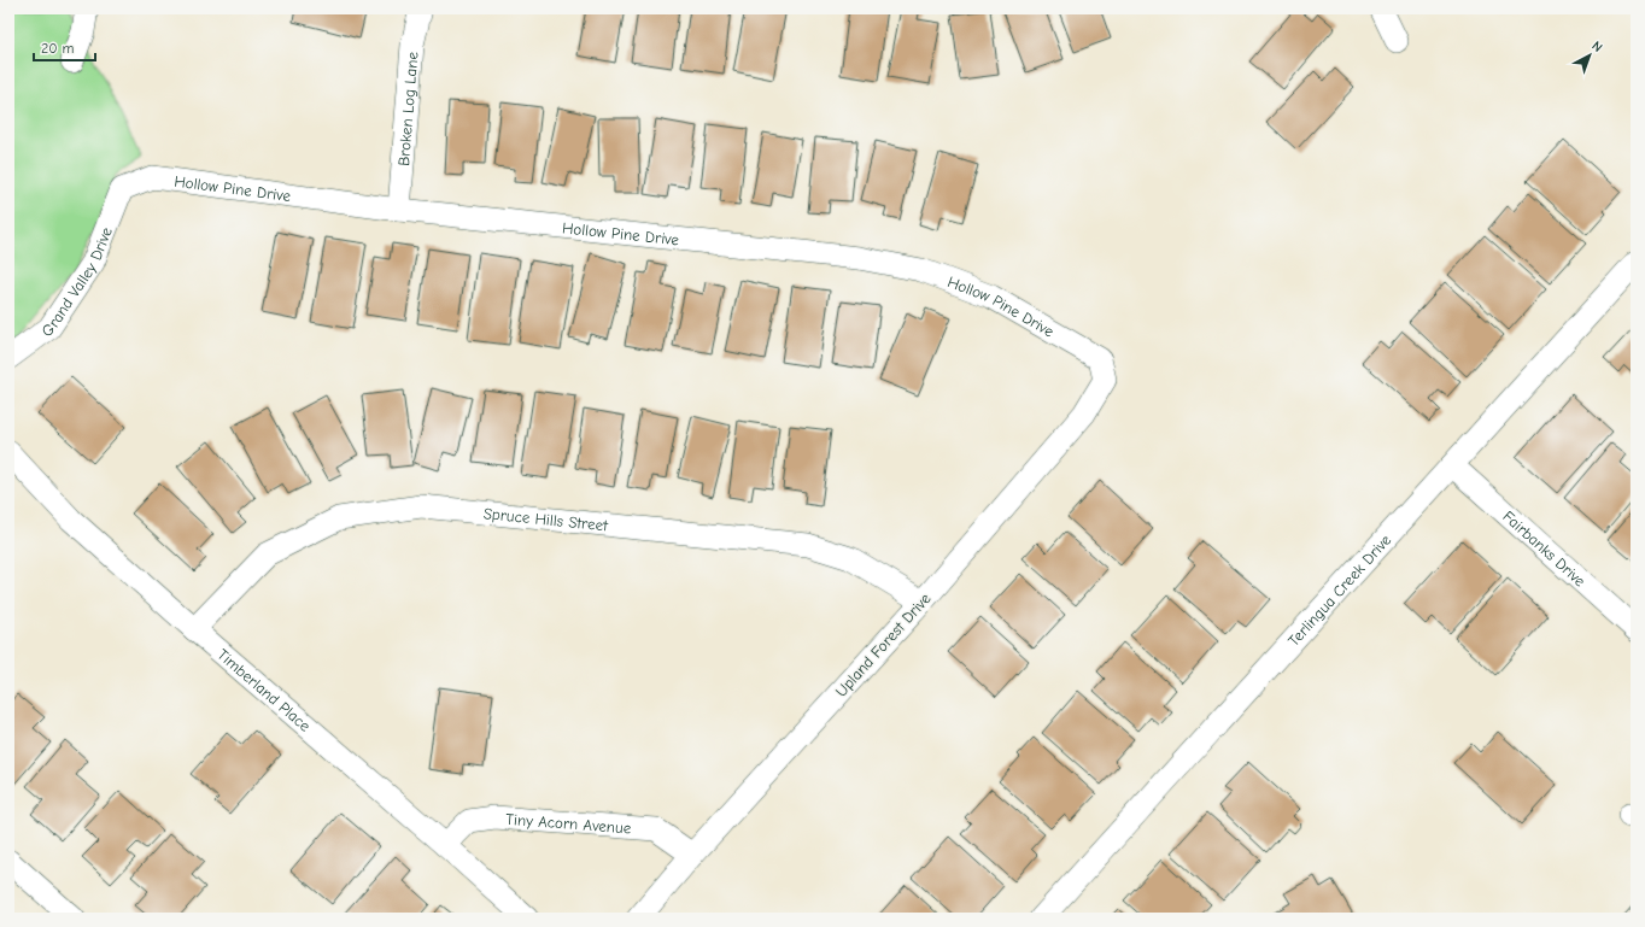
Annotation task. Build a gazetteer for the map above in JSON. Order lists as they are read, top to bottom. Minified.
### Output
{"streets":{"street":["Broken Log Lane","Hollow Pine Drive","Grand Valley Drive","Spruce Hills Street","Fairbanks Drive","Terlingua Creek Drive","Upland Forest Drive","Timberland Place","Tiny Acorn Avenue"]},"crossings":[["Broken Log Lane","Hollow Pine Drive"],["Hollow Pine Drive","Grand Valley Drive"],["Hollow Pine Drive","Upland Forest Drive"],["Spruce Hills Street","Upland Forest Drive"],["Spruce Hills Street","Timberland Place"],["Fairbanks Drive","Terlingua Creek Drive"],["Upland Forest Drive","Tiny Acorn Avenue"],["Timberland Place","Tiny Acorn Avenue"]],"scale_bar":"20 m","north":"top right"}
